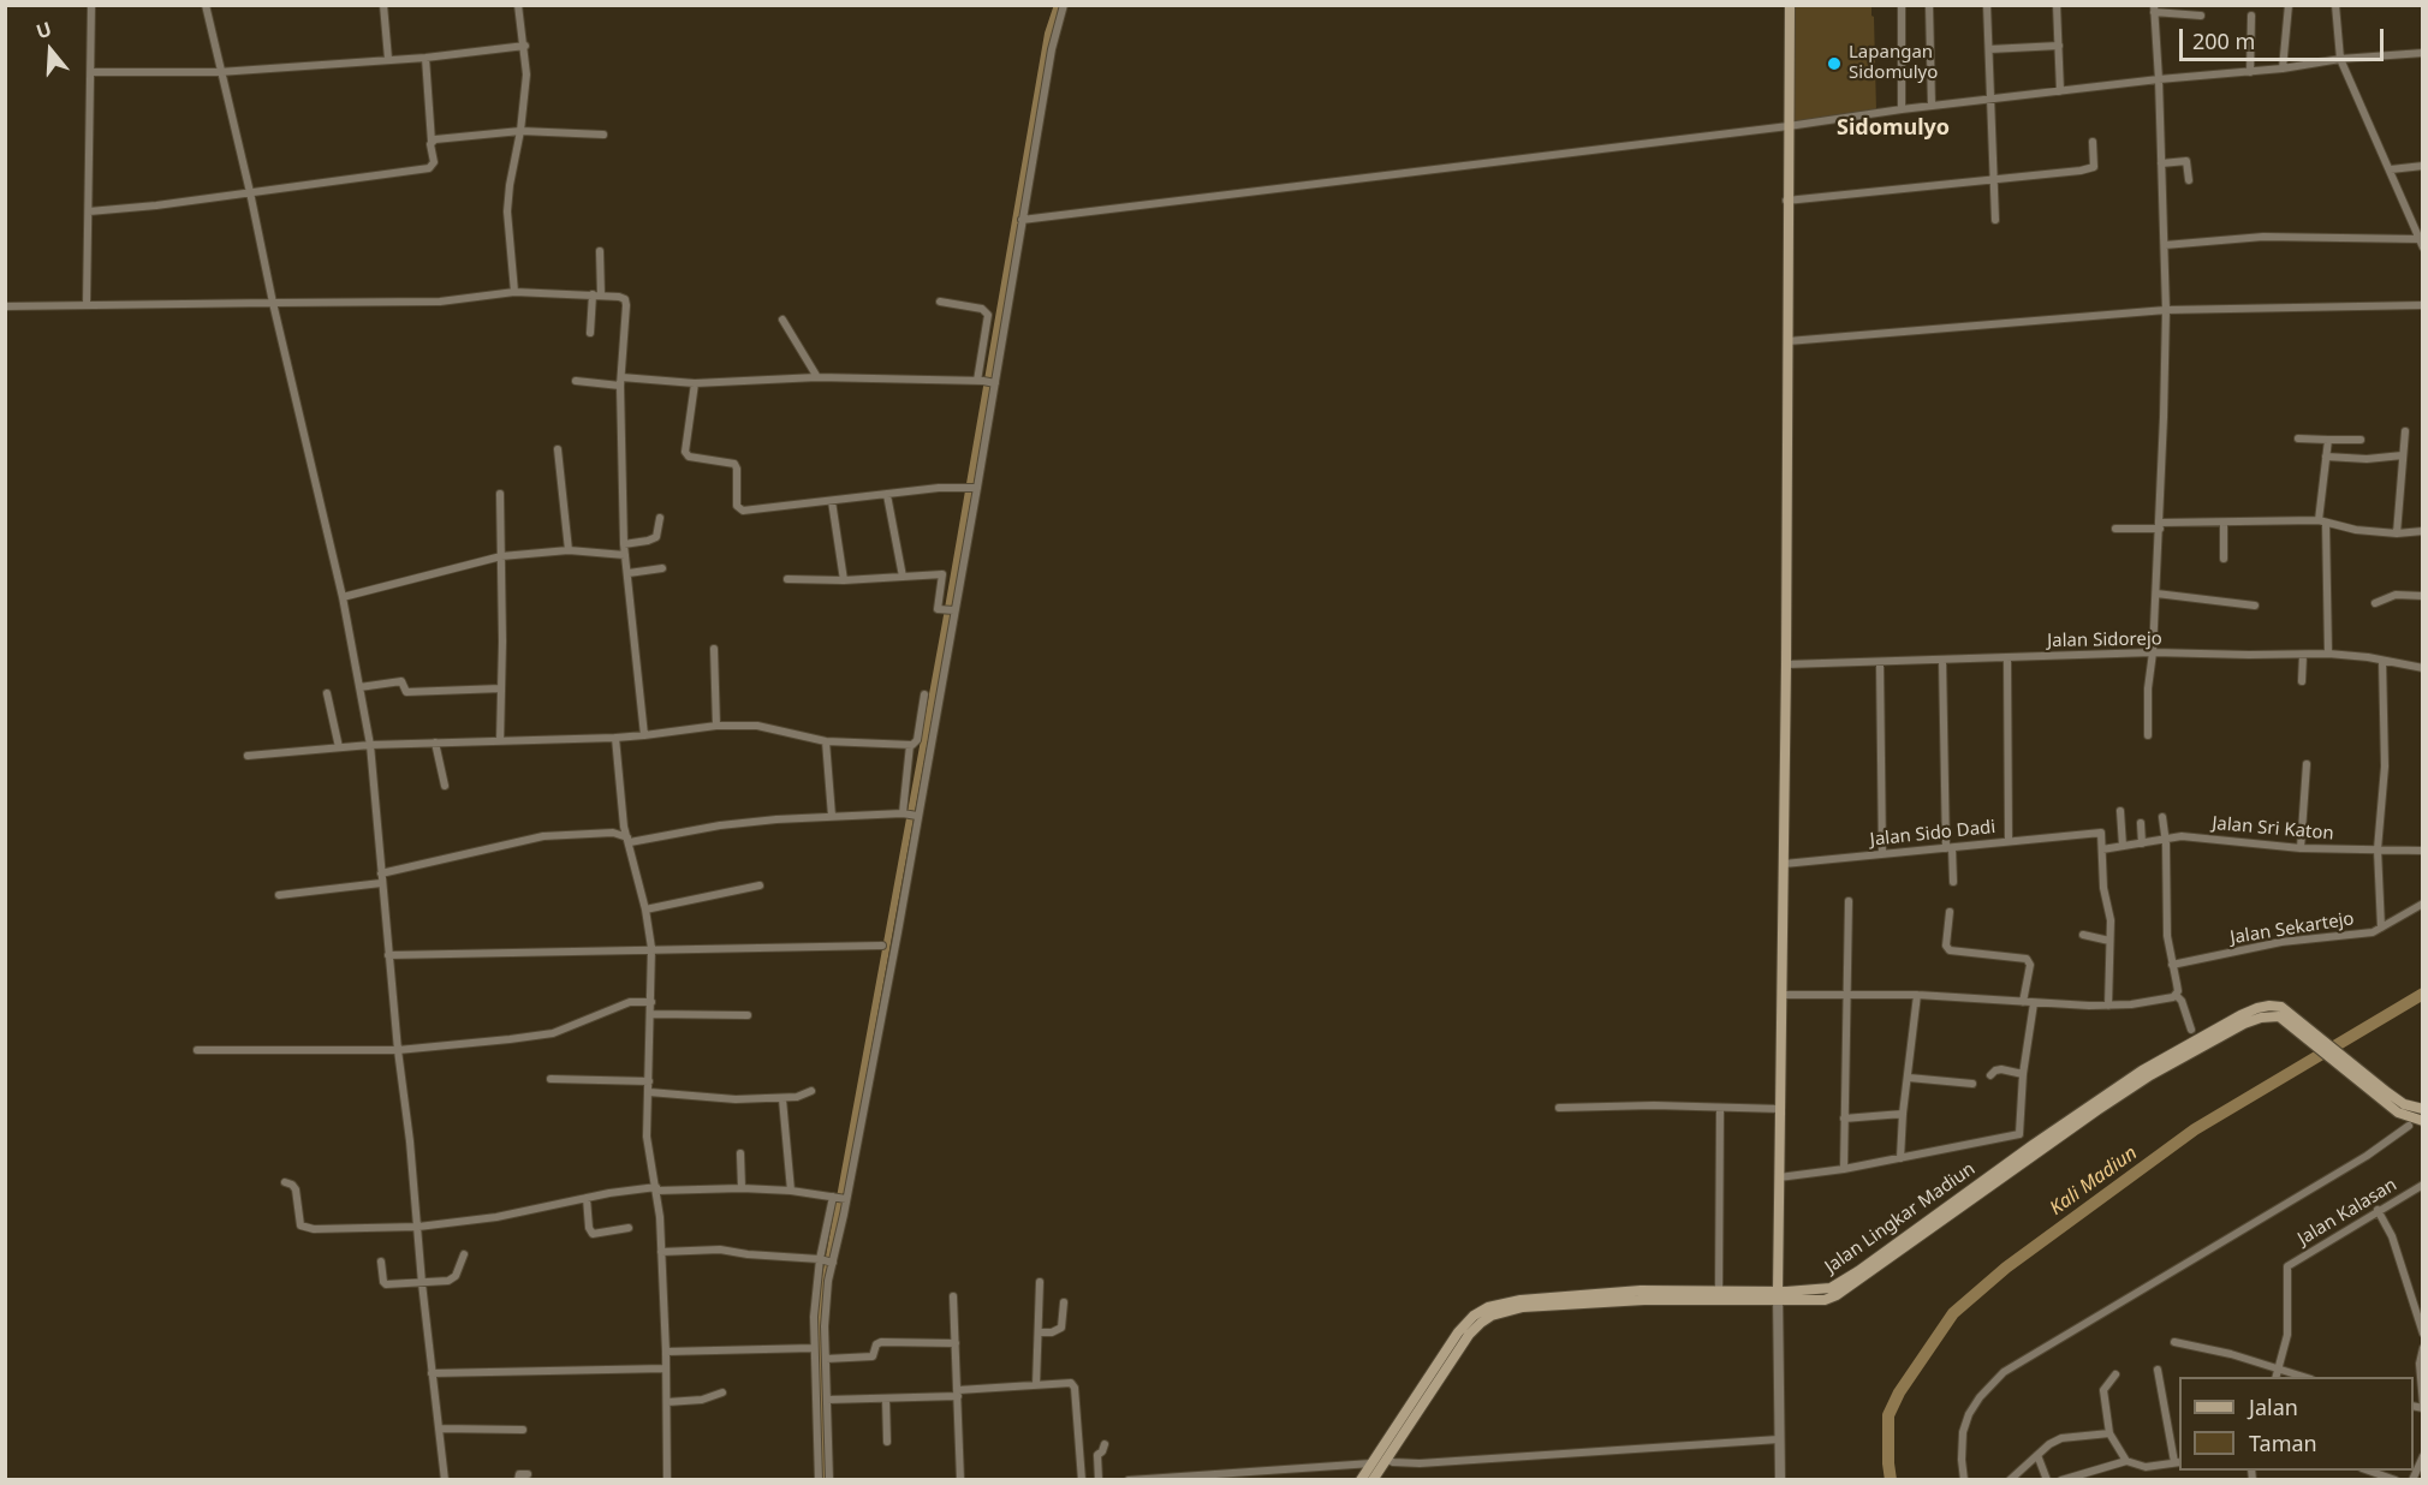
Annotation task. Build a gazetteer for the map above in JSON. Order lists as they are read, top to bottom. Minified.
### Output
{"streets":{"main road":["Jalan Lingkar Madiun"],"street":["Jalan Sidorejo","Jalan Sri Katon","Jalan Sido Dadi","Jalan Sekartejo","Jalan Kalasan"]},"crossings":[["Jalan Sidorejo","Jalan Sekartejo"],["Jalan Sri Katon","Jalan Sido Dadi"],["Jalan Sri Katon","Jalan Sekartejo"]],"districts":["Sidomulyo"],"water":["Kali Madiun"],"places":["Lapangan Sidomulyo"],"legend":["Jalan","Taman"],"scale_bar":"200 m","north":"top"}
